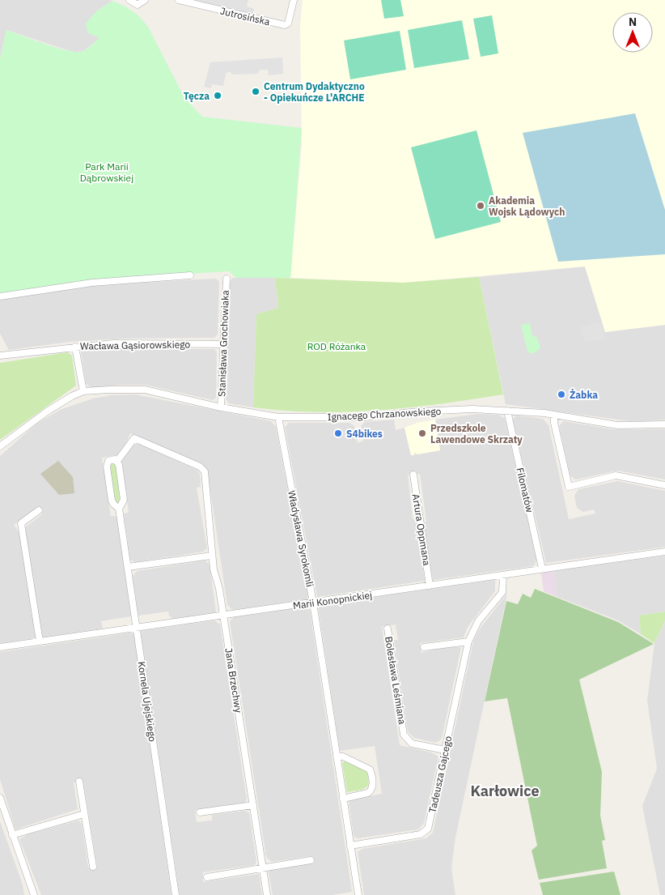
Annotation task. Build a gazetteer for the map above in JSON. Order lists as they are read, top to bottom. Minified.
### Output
{"streets":{"street":["Jutrosińska","Stanisława Grochowiaka","Wacława Gąsiorowskiego","Ignacego Chrzanowskiego","Filomatów","Artura Oppmana","Władysława Syrokomli","Marii Konopnickiej","Jana Brzechwy","Bolesława Leśmiana","Kornela Ujejskiego","Tadeusza Gajcego"]},"crossings":[["Stanisława Grochowiaka","Wacława Gąsiorowskiego"],["Stanisława Grochowiaka","Ignacego Chrzanowskiego"],["Ignacego Chrzanowskiego","Filomatów"],["Ignacego Chrzanowskiego","Władysława Syrokomli"],["Filomatów","Marii Konopnickiej"],["Artura Oppmana","Marii Konopnickiej"],["Władysława Syrokomli","Marii Konopnickiej"],["Władysława Syrokomli","Tadeusza Gajcego"],["Marii Konopnickiej","Jana Brzechwy"],["Marii Konopnickiej","Kornela Ujejskiego"],["Marii Konopnickiej","Tadeusza Gajcego"],["Jana Brzechwy","Kornela Ujejskiego"],["Bolesława Leśmiana","Tadeusza Gajcego"]],"districts":["Karłowice"],"parks":["Park Marii Dąbrowskiej","ROD Różanka"],"places":["Centrum Dydaktyczno - Opiekuńcze L'ARCHE","Tęcza","Akademia Wojsk Lądowych","Żabka","S4bikes","Przedszkole Lawendowe Skrzaty"],"north":"top"}
